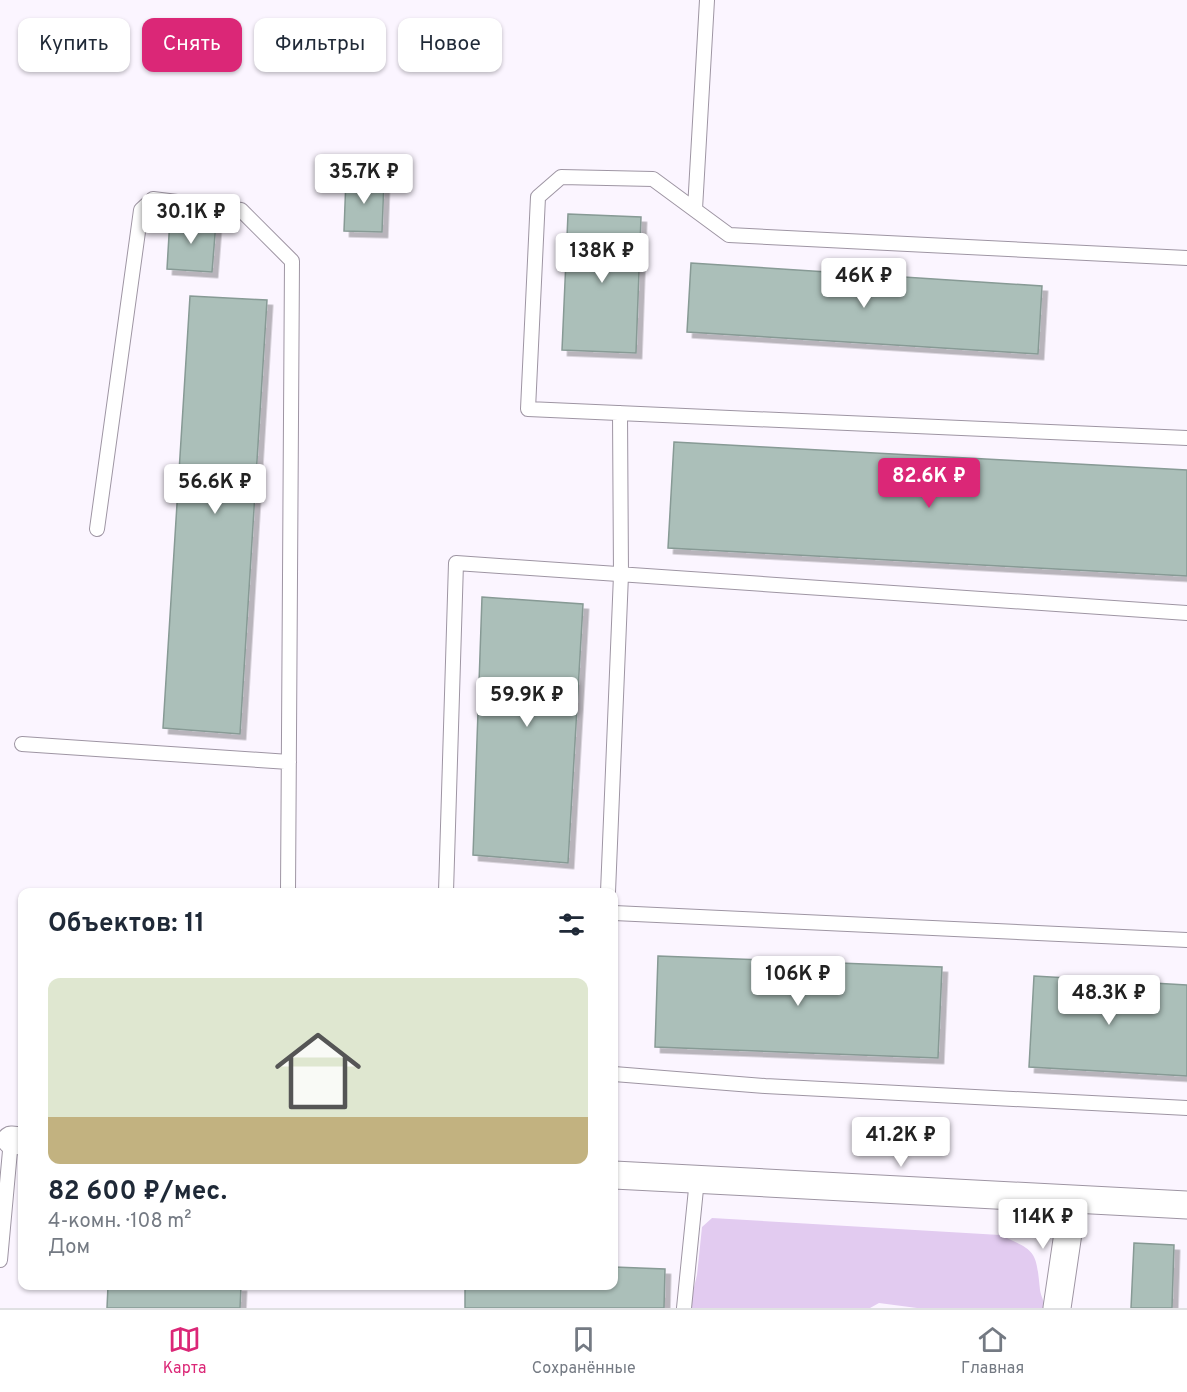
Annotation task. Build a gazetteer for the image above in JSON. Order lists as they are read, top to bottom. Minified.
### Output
{"page":{"chip":["Купить","Снять","Фильтры","Новое"],"price":["35.7K ₽","30.1K ₽","138K ₽","46K ₽","82.6K ₽","56.6K ₽","59.9K ₽","106K ₽","48.3K ₽","41.2K ₽","114K ₽"],"heading":"Объектов: 11","list":[{"name":"82 600 ₽/мес.","note":"4-комн. · 108 m² · Дом"}],"tabs":["Карта","Сохранённые","Главная"]}}
